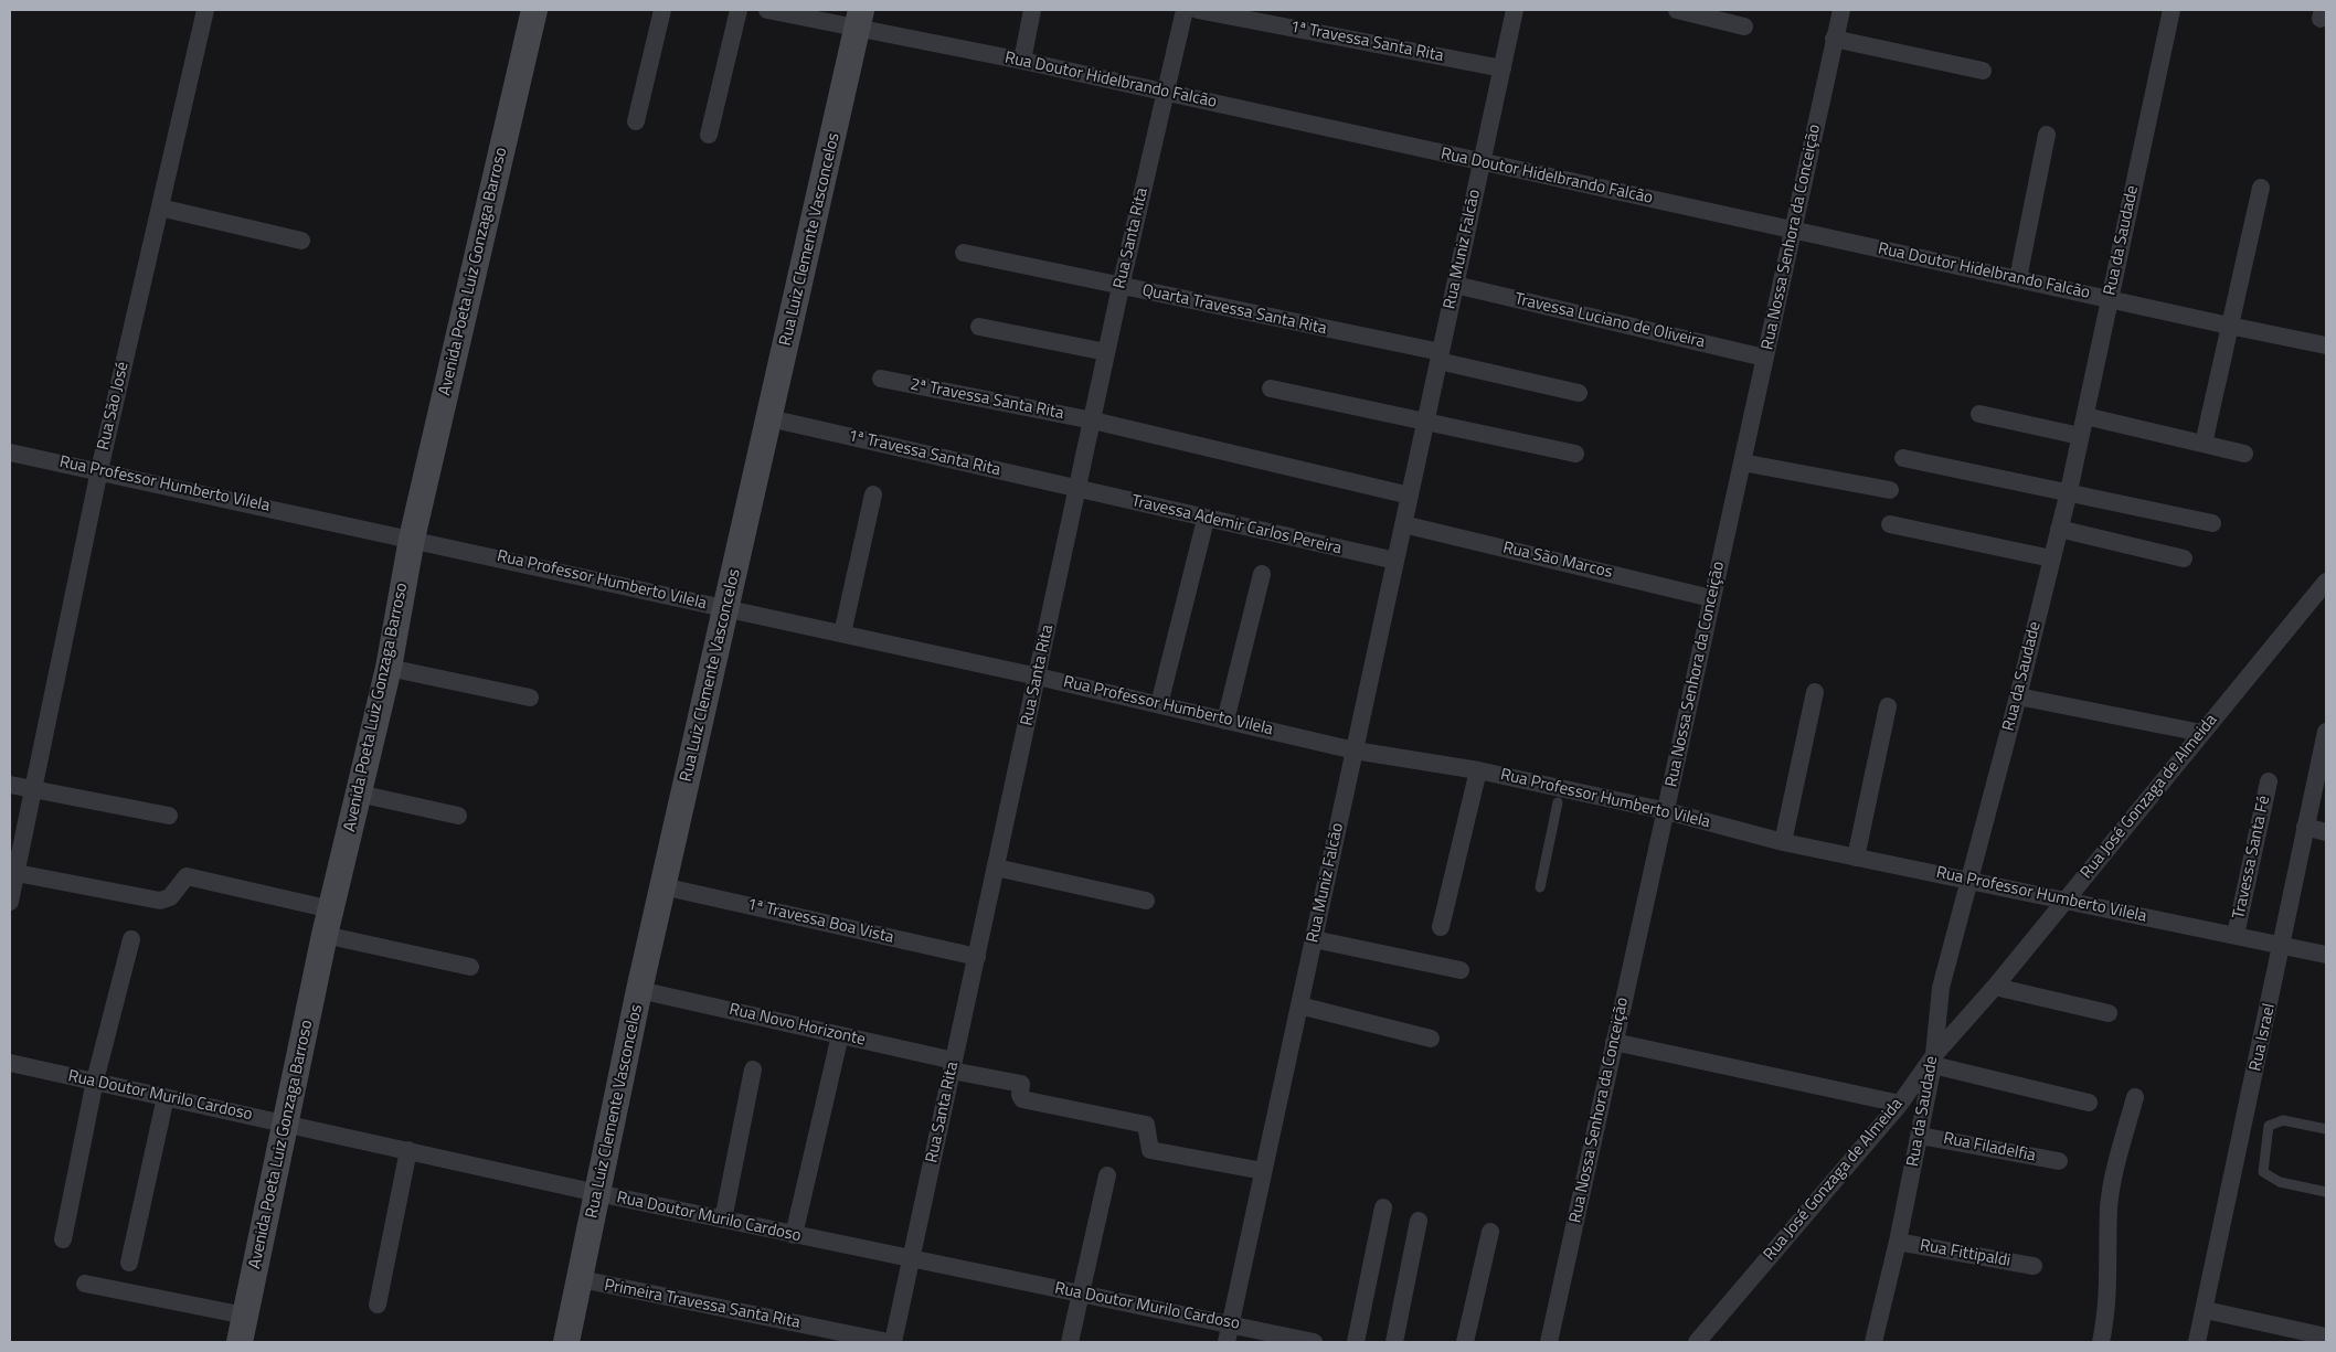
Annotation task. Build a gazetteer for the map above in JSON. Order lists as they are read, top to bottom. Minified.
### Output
{"streets":{"street":["1ª Travessa Santa Rita","Rua Doutor Hidelbrando Falcão","Rua Nossa Senhora da Conceição","Rua Santa Rita","Rua Luiz Clemente Vasconcelos","Rua da Saudade","Rua Muniz Falcão","Avenida Poeta Luiz Gonzaga Barroso","Quarta Travessa Santa Rita","Travessa Luciano de Oliveira","2ª Travessa Santa Rita","Rua São José","Rua Professor Humberto Vilela","Travessa Ademir Carlos Pereira","Rua São Marcos","Rua José Gonzaga de Almeida","Travessa Santa Fé","1ª Travessa Boa Vista","Rua Novo Horizonte","Rua Israel","Rua Doutor Murilo Cardoso","Rua Filadelfia","Rua Fittipaldi","Primeira Travessa Santa Rita"]},"crossings":[["1ª Travessa Santa Rita","Rua Santa Rita"],["1ª Travessa Santa Rita","Rua Luiz Clemente Vasconcelos"],["1ª Travessa Santa Rita","Rua Muniz Falcão"],["1ª Travessa Santa Rita","Travessa Ademir Carlos Pereira"],["Rua Doutor Hidelbrando Falcão","Rua Nossa Senhora da Conceição"],["Rua Doutor Hidelbrando Falcão","Rua Santa Rita"],["Rua Doutor Hidelbrando Falcão","Rua Luiz Clemente Vasconcelos"],["Rua Doutor Hidelbrando Falcão","Rua da Saudade"],["Rua Doutor Hidelbrando Falcão","Rua Muniz Falcão"],["Rua Nossa Senhora da Conceição","Travessa Luciano de Oliveira"],["Rua Nossa Senhora da Conceição","Rua Professor Humberto Vilela"],["Rua Nossa Senhora da Conceição","Rua São Marcos"],["Rua Santa Rita","Quarta Travessa Santa Rita"],["Rua Santa Rita","2ª Travessa Santa Rita"],["Rua Santa Rita","Rua Professor Humberto Vilela"],["Rua Santa Rita","Travessa Ademir Carlos Pereira"],["Rua Santa Rita","1ª Travessa Boa Vista"],["Rua Santa Rita","Rua Novo Horizonte"],["Rua Santa Rita","Rua Doutor Murilo Cardoso"],["Rua Luiz Clemente Vasconcelos","Rua Professor Humberto Vilela"],["Rua Luiz Clemente Vasconcelos","1ª Travessa Boa Vista"],["Rua Luiz Clemente Vasconcelos","Rua Novo Horizonte"],["Rua Luiz Clemente Vasconcelos","Rua Doutor Murilo Cardoso"],["Rua Luiz Clemente Vasconcelos","Primeira Travessa Santa Rita"],["Rua da Saudade","Rua Professor Humberto Vilela"],["Rua da Saudade","Rua José Gonzaga de Almeida"],["Rua da Saudade","Rua Filadelfia"],["Rua da Saudade","Rua Fittipaldi"],["Rua Muniz Falcão","Quarta Travessa Santa Rita"],["Rua Muniz Falcão","Travessa Luciano de Oliveira"],["Rua Muniz Falcão","2ª Travessa Santa Rita"],["Rua Muniz Falcão","Rua Professor Humberto Vilela"],["Rua Muniz Falcão","Travessa Ademir Carlos Pereira"],["Rua Muniz Falcão","Rua São Marcos"],["Rua Muniz Falcão","Rua Novo Horizonte"],["Rua Muniz Falcão","Rua Doutor Murilo Cardoso"],["Avenida Poeta Luiz Gonzaga Barroso","Rua Professor Humberto Vilela"],["Avenida Poeta Luiz Gonzaga Barroso","Rua Doutor Murilo Cardoso"],["Rua São José","Rua Professor Humberto Vilela"],["Rua Professor Humberto Vilela","Rua José Gonzaga de Almeida"],["Rua Professor Humberto Vilela","Travessa Santa Fé"],["Rua Professor Humberto Vilela","Rua Israel"]]}
